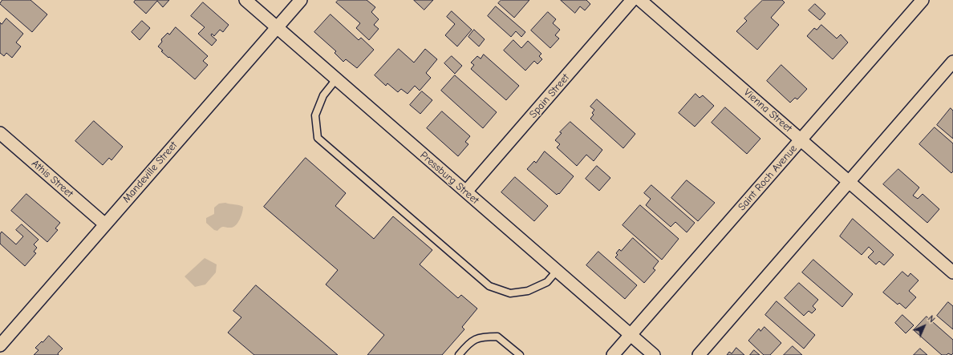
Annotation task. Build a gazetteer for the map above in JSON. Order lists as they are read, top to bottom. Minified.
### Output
{"streets":{"street":["Spain Street","Vienna Street","Mandeville Street","Pressburg Street","Saint Roch Avenue","Athis Street"]},"crossings":[["Spain Street","Pressburg Street"],["Vienna Street","Saint Roch Avenue"],["Mandeville Street","Pressburg Street"],["Mandeville Street","Athis Street"],["Pressburg Street","Saint Roch Avenue"]],"north":"top right"}
